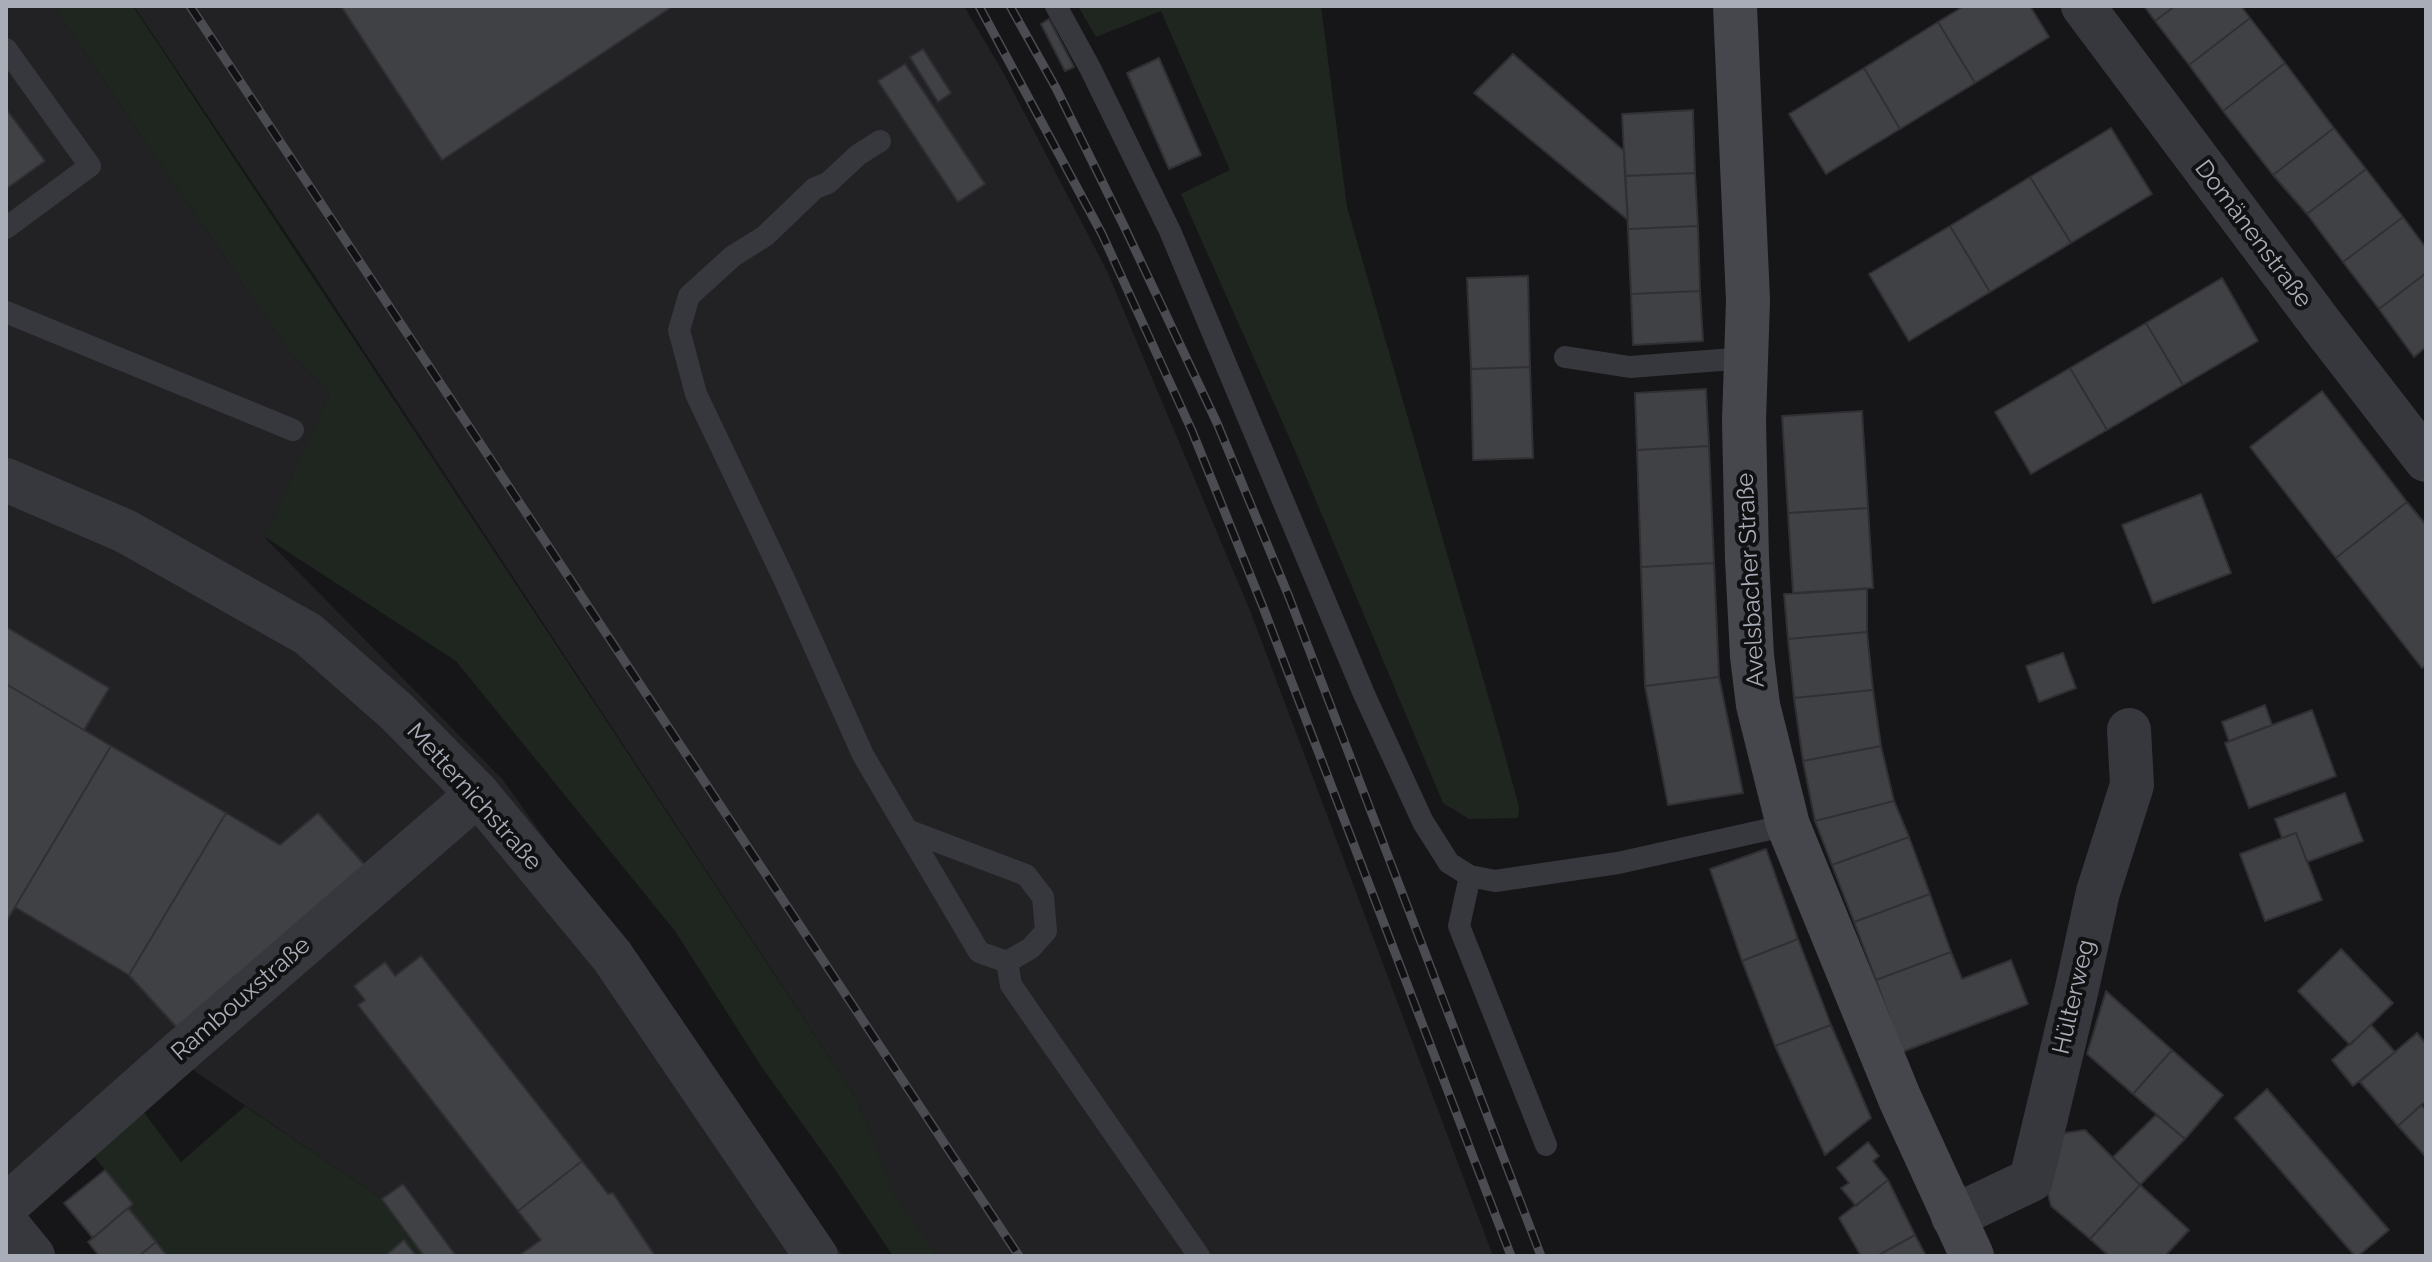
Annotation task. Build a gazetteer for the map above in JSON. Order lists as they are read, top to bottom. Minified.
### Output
{"streets":{"main road":["Avelsbacher Straße"],"street":["Domänenstraße","Metternichstraße","Hülterweg","Rambouxstraße"]},"crossings":[["Avelsbacher Straße","Hülterweg"],["Metternichstraße","Rambouxstraße"]]}
